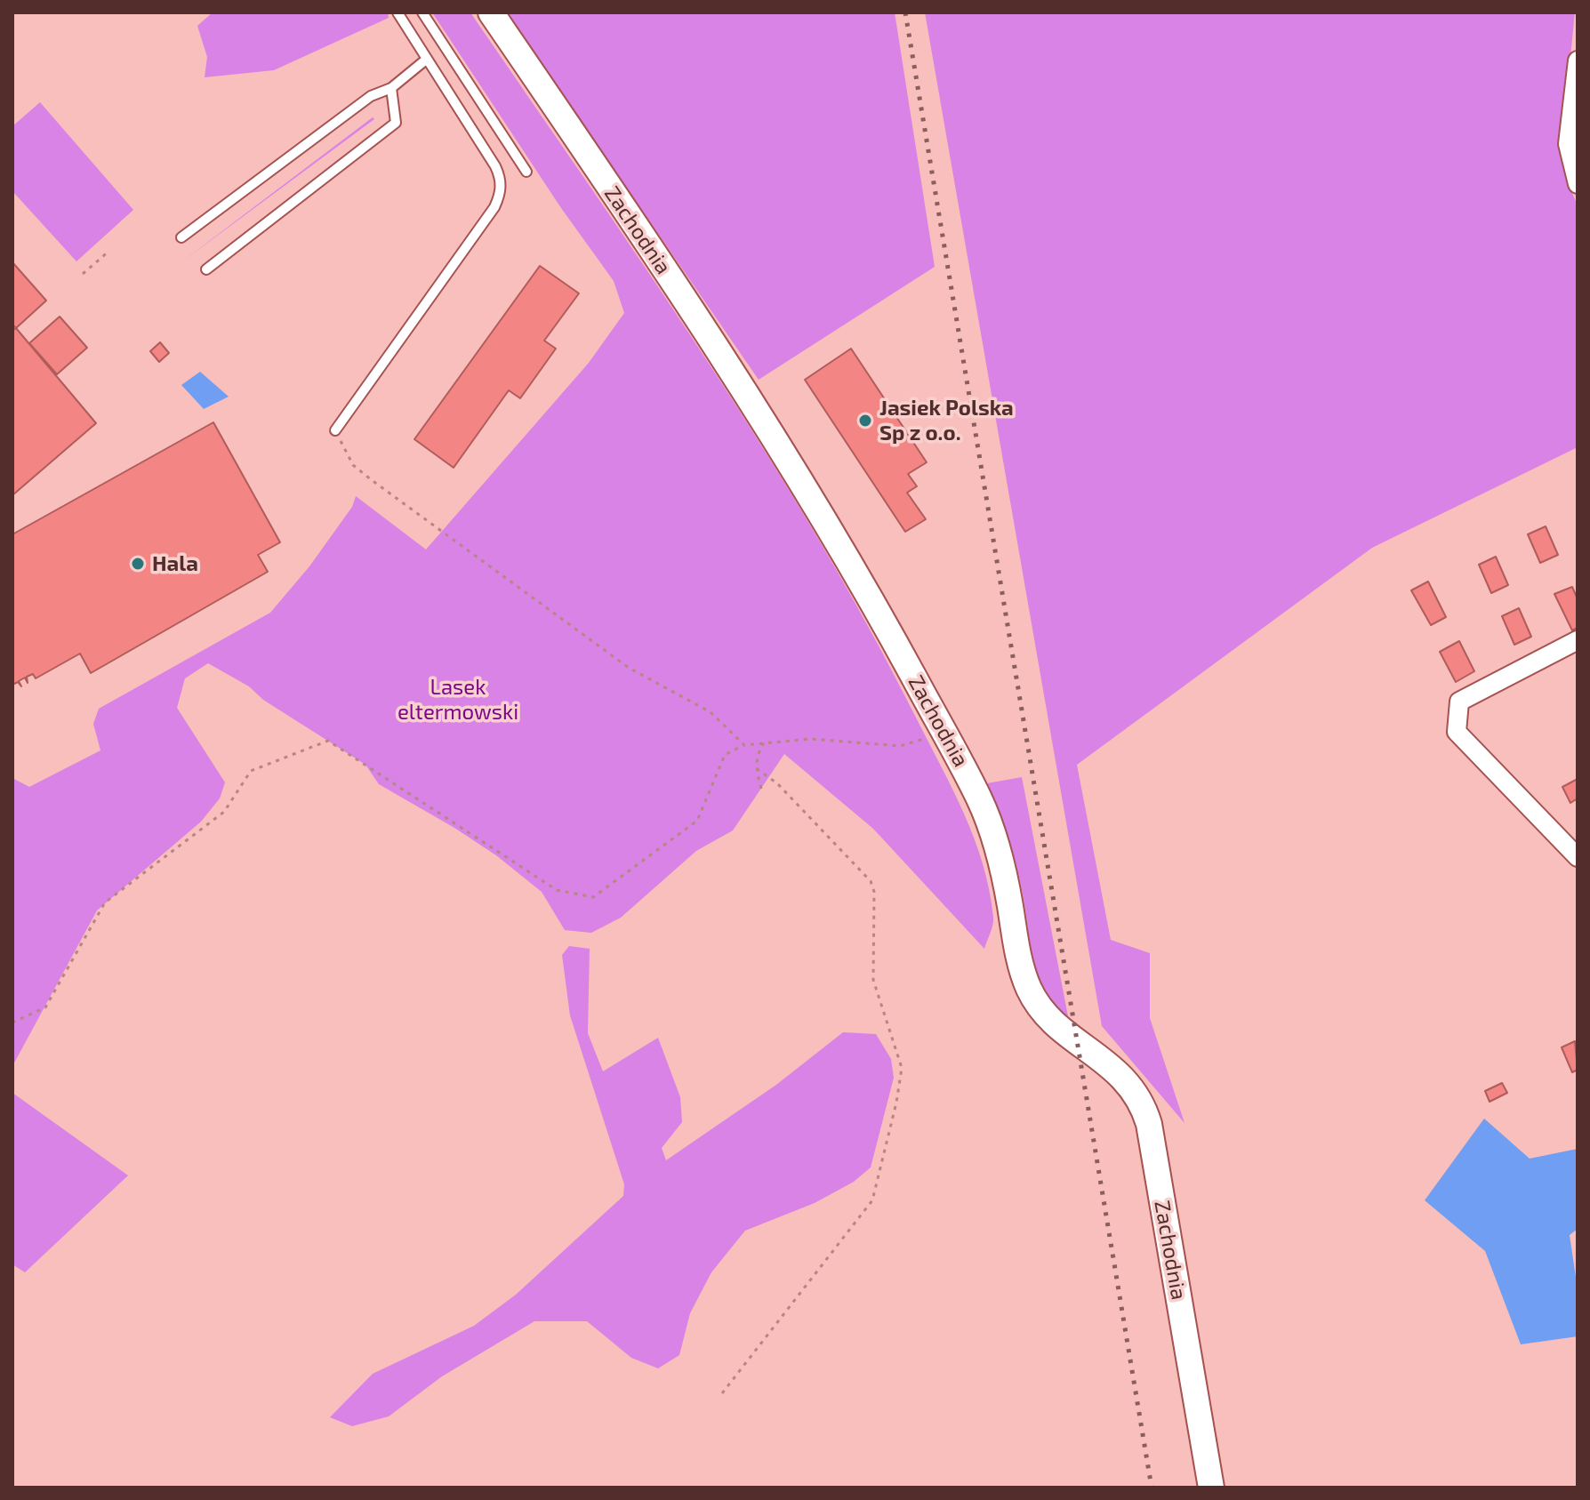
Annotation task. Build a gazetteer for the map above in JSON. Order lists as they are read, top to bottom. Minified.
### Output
{"streets":{"street":["Zachodnia"]},"parks":["Lasek eltermowski"],"places":["Jasiek Polska Sp z o.o.","Hala"]}
